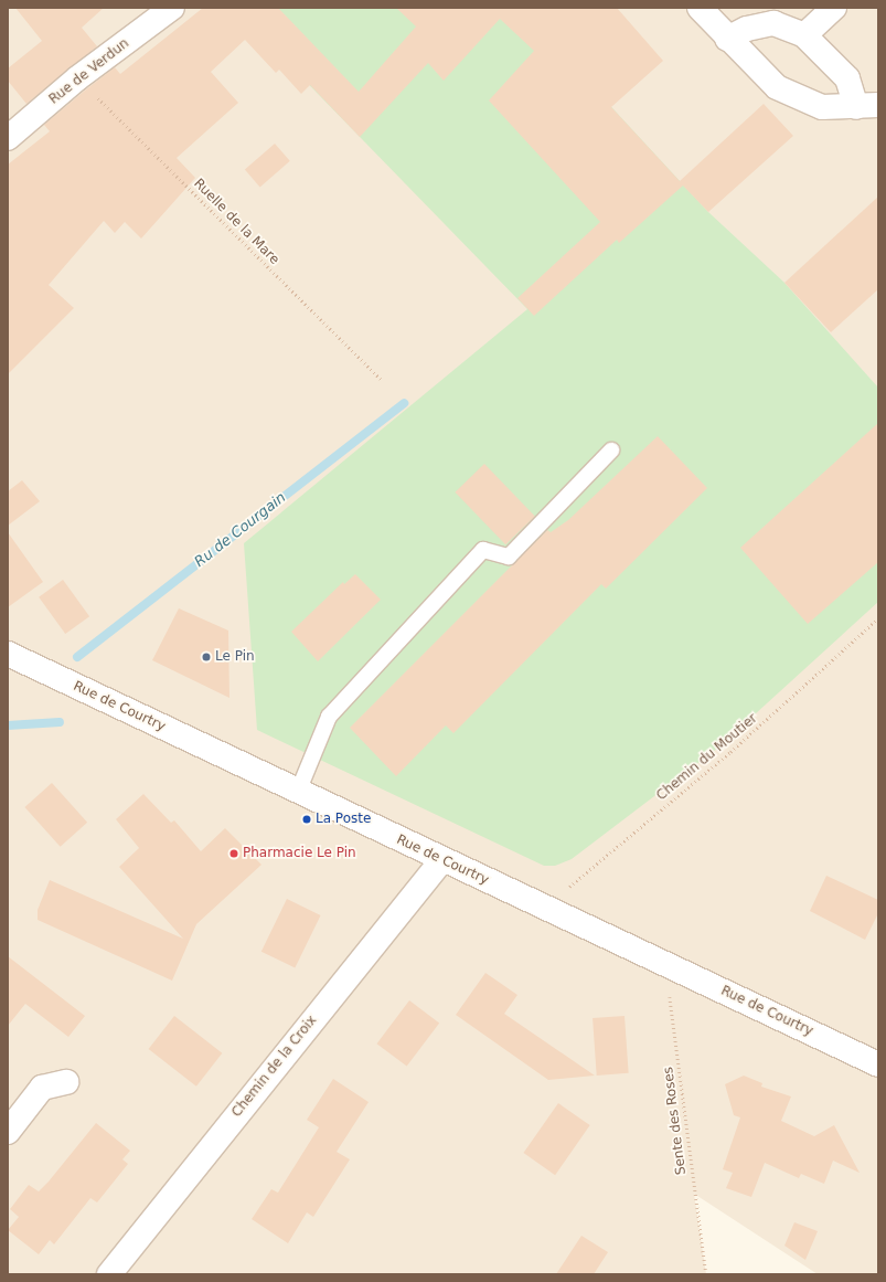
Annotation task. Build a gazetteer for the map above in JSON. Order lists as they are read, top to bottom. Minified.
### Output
{"streets":{"street":["Rue de Verdun","Rue de Courtry","Chemin de la Croix"],"path":["Ruelle de la Mare","Chemin du Moutier","Sente des Roses"]},"crossings":[["Rue de Verdun","Ruelle de la Mare"],["Rue de Courtry","Chemin du Moutier"],["Rue de Courtry","Chemin de la Croix"],["Rue de Courtry","Sente des Roses"]],"water":["Ru de Courgain"],"places":["Le Pin","La Poste","Pharmacie Le Pin"]}
